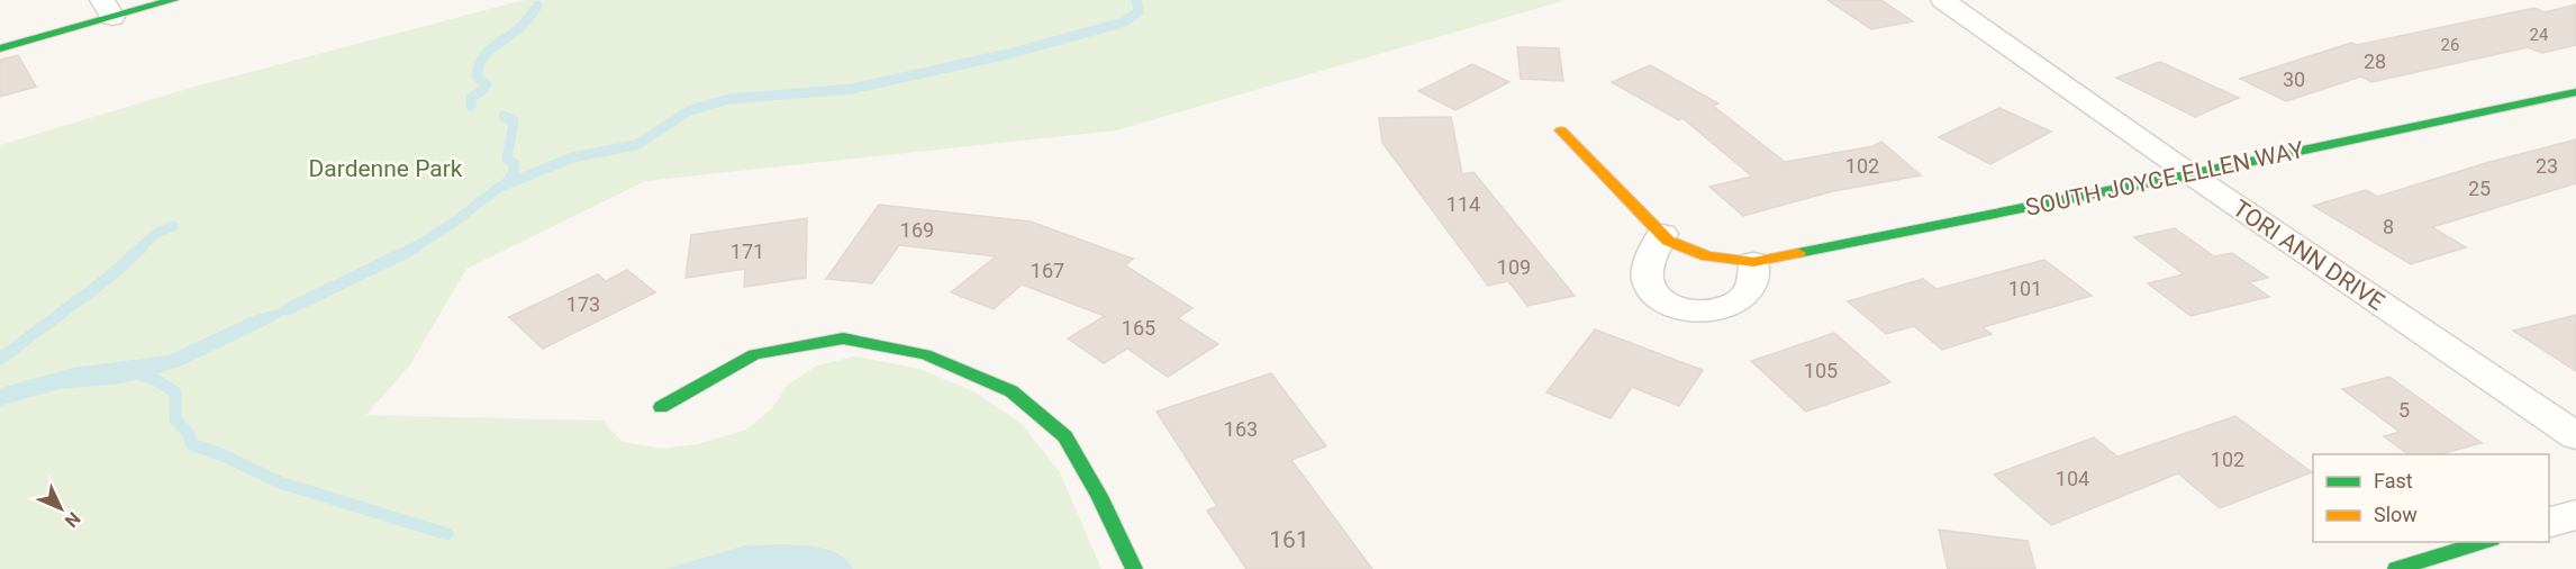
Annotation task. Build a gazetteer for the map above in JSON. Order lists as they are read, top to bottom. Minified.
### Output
{"streets":{"street":["SOUTH JOYCE ELLEN WAY","TORI ANN DRIVE"]},"crossings":[["SOUTH JOYCE ELLEN WAY","TORI ANN DRIVE"]],"parks":["Dardenne Park"],"house_numbers":["24","26","28","30","102","23","25","114","8","169","171","109","167","101","173","165","105","5","163","102","104","161"],"legend":["Fast","Slow"],"north":"bottom right"}
